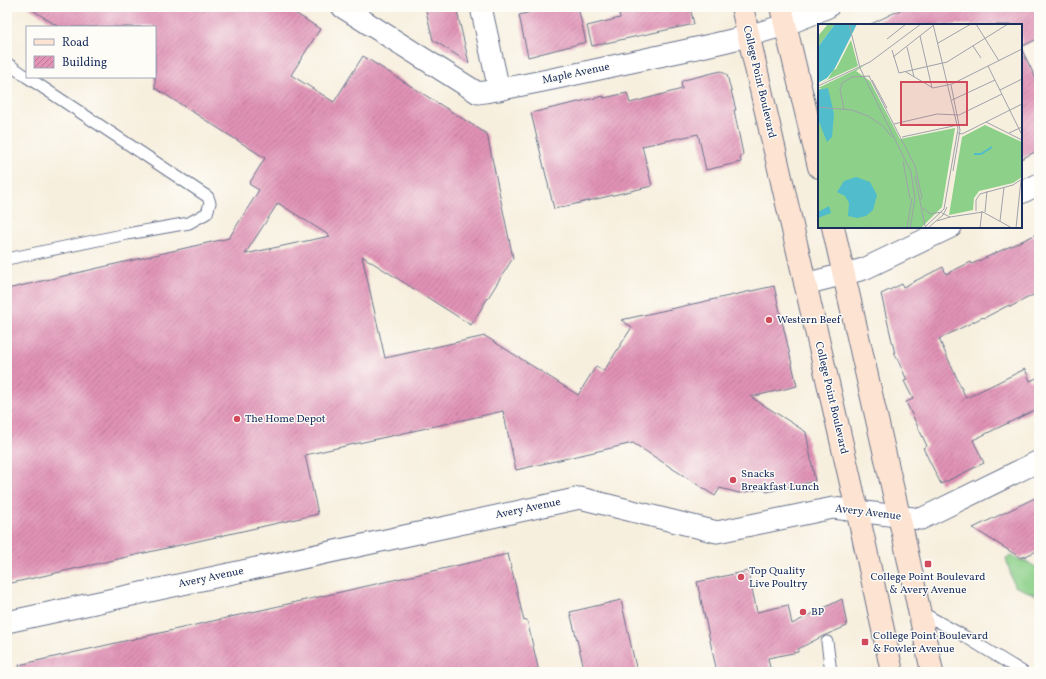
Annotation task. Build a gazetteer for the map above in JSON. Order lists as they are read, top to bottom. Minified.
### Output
{"streets":{"main road":["College Point Boulevard"],"street":["Maple Avenue","Avery Avenue"]},"crossings":[["Maple Avenue","College Point Boulevard"],["College Point Boulevard","Avery Avenue"]],"places":{"other":["Western Beef","The Home Depot","Snacks Breakfast Lunch","Top Quality Live Poultry","BP"],"transit":["College Point Boulevard & Avery Avenue","College Point Boulevard & Fowler Avenue"]},"legend":["Road","Building"]}
